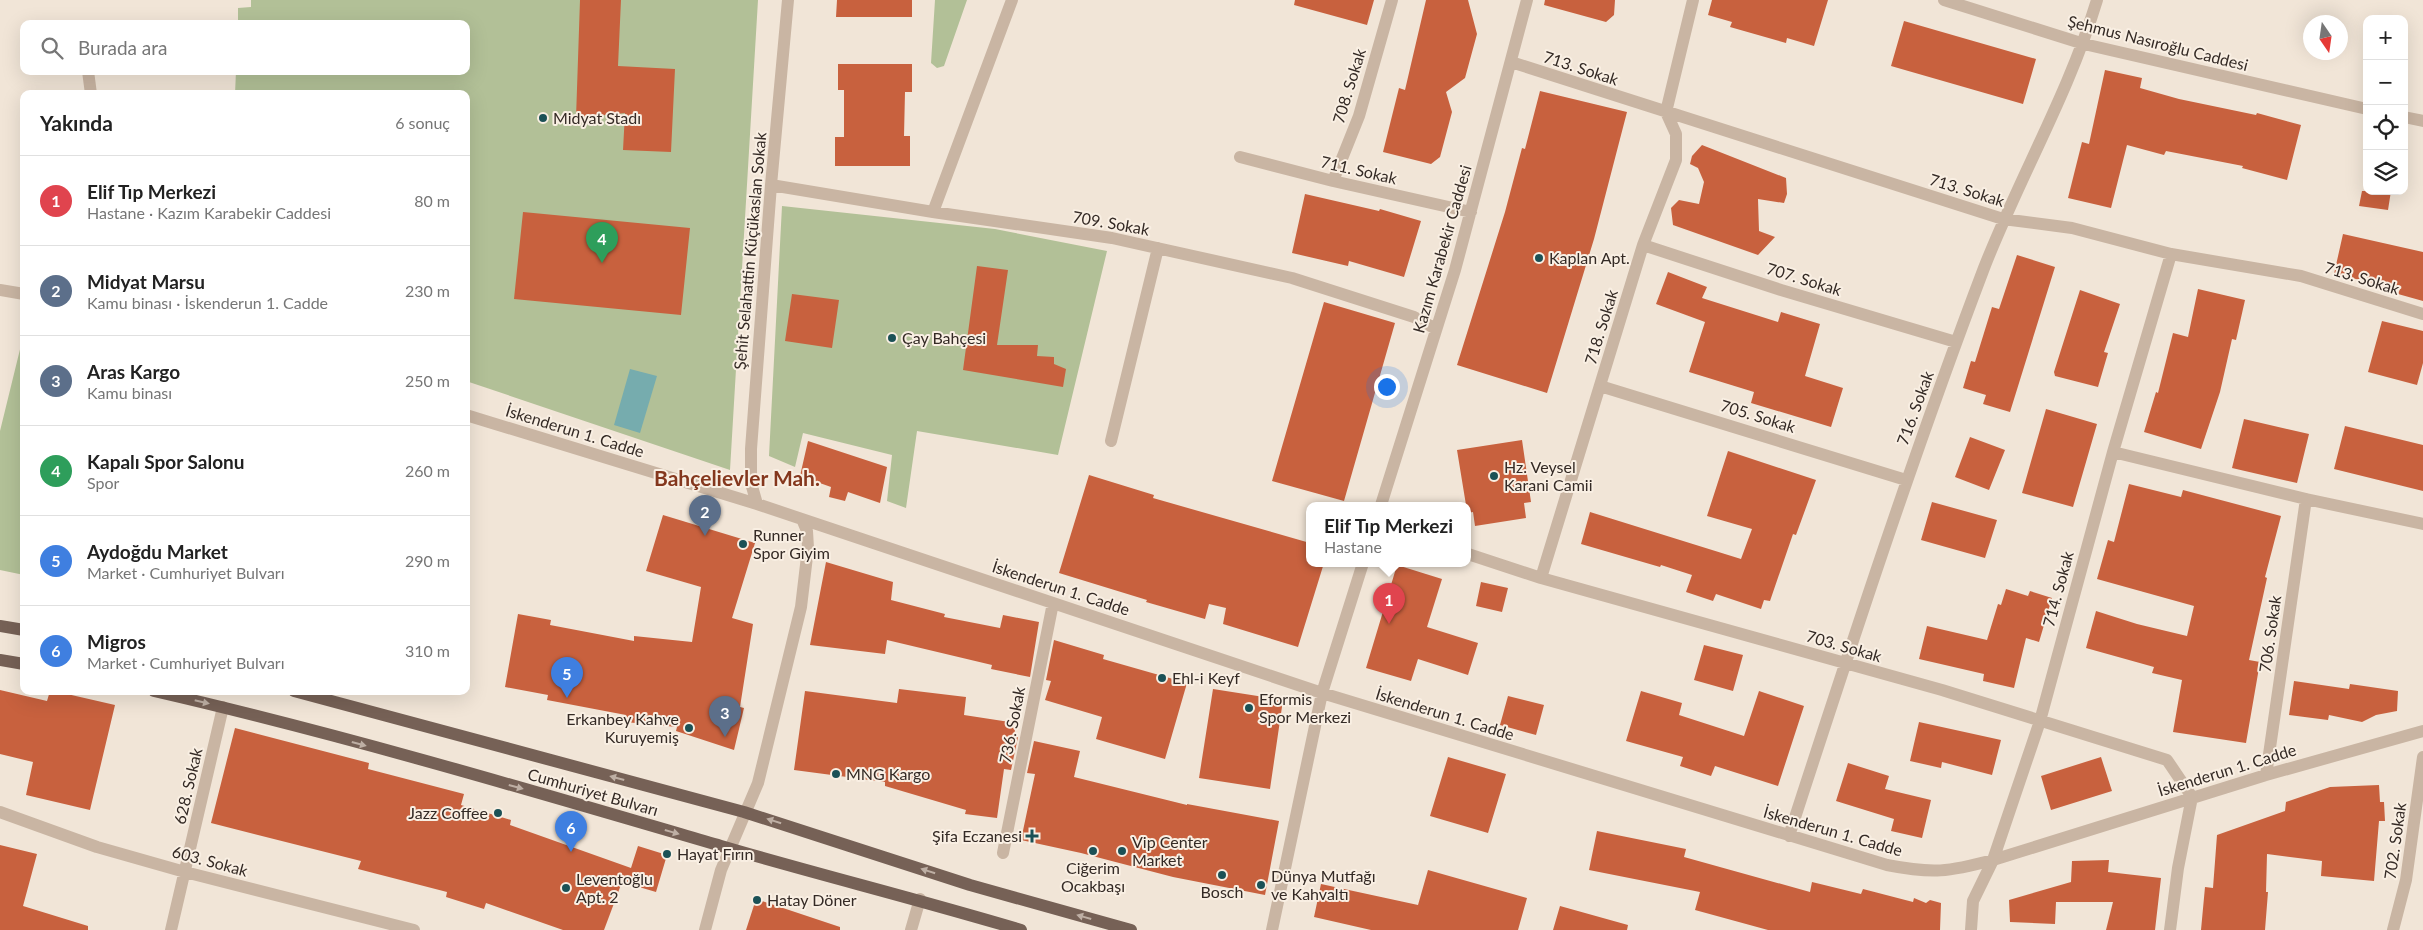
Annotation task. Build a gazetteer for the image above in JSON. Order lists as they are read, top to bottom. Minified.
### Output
{"streets":{"main road":["Cumhuriyet Bulvarı"],"street":["Şehmus Nasıroğlu Caddesi","713. Sokak","708. Sokak","711. Sokak","709. Sokak","Kazım Karabekir Caddesi","Şehit Selahattin Küçükaslan Sokak","707. Sokak","718. Sokak","716. Sokak","705. Sokak","İskenderun 1. Cadde","714. Sokak","706. Sokak","703. Sokak","736. Sokak","628. Sokak","702. Sokak","603. Sokak"]},"crossings":[["Şehmus Nasıroğlu Caddesi","716. Sokak"],["713. Sokak","Kazım Karabekir Caddesi"],["713. Sokak","718. Sokak"],["713. Sokak","716. Sokak"],["713. Sokak","714. Sokak"],["708. Sokak","711. Sokak"],["711. Sokak","Kazım Karabekir Caddesi"],["709. Sokak","Kazım Karabekir Caddesi"],["709. Sokak","Şehit Selahattin Küçükaslan Sokak"],["Şehit Selahattin Küçükaslan Sokak","İskenderun 1. Cadde"],["707. Sokak","718. Sokak"],["707. Sokak","716. Sokak"],["718. Sokak","705. Sokak"],["718. Sokak","703. Sokak"],["716. Sokak","705. Sokak"],["716. Sokak","İskenderun 1. Cadde"],["716. Sokak","703. Sokak"],["İskenderun 1. Cadde","714. Sokak"],["İskenderun 1. Cadde","706. Sokak"],["İskenderun 1. Cadde","703. Sokak"],["İskenderun 1. Cadde","736. Sokak"],["714. Sokak","703. Sokak"],["628. Sokak","Cumhuriyet Bulvarı"],["628. Sokak","603. Sokak"]],"districts":["Bahçelievler Mah."],"places":{"other":["Midyat Stadı","Kaplan Apt.","Çay Bahçesi","Hz. Veysel Karani Camii","Runner Spor Giyim","Ehl-i Keyf","Eformis Spor Merkezi","Erkanbey Kahve Kuruyemiş","MNG Kargo","Jazz Coffee","Ciğerim Ocakbaşı","Vip Center Market","Hayat Fırın","Bosch","Dünya Mutfağı ve Kahvaltı","Leventoğlu Apt. 2","Hatay Döner"],"health":["Şifa Eczanesi"]},"north":"bottom","page":{"map_buttons":["+","−"],"search":"Burada ara","heading":["Yakında","6 sonuç"],"list":[{"mark":"1","name":"Elif Tıp Merkezi","note":"Hastane · Kazım Karabekir Caddesi","value":"80 m"},{"mark":"2","name":"Midyat Marsu","note":"Kamu binası · İskenderun 1. Cadde","value":"230 m"},{"mark":"3","name":"Aras Kargo","note":"Kamu binası","value":"250 m"},{"mark":"4","name":"Kapalı Spor Salonu","note":"Spor","value":"260 m"},{"mark":"5","name":"Aydoğdu Market","note":"Market · Cumhuriyet Bulvarı","value":"290 m"},{"mark":"6","name":"Migros","note":"Market · Cumhuriyet Bulvarı","value":"310 m"}],"pins":["4","2","1","5","3","6"],"popup":["Elif Tıp Merkezi","Hastane"]}}
